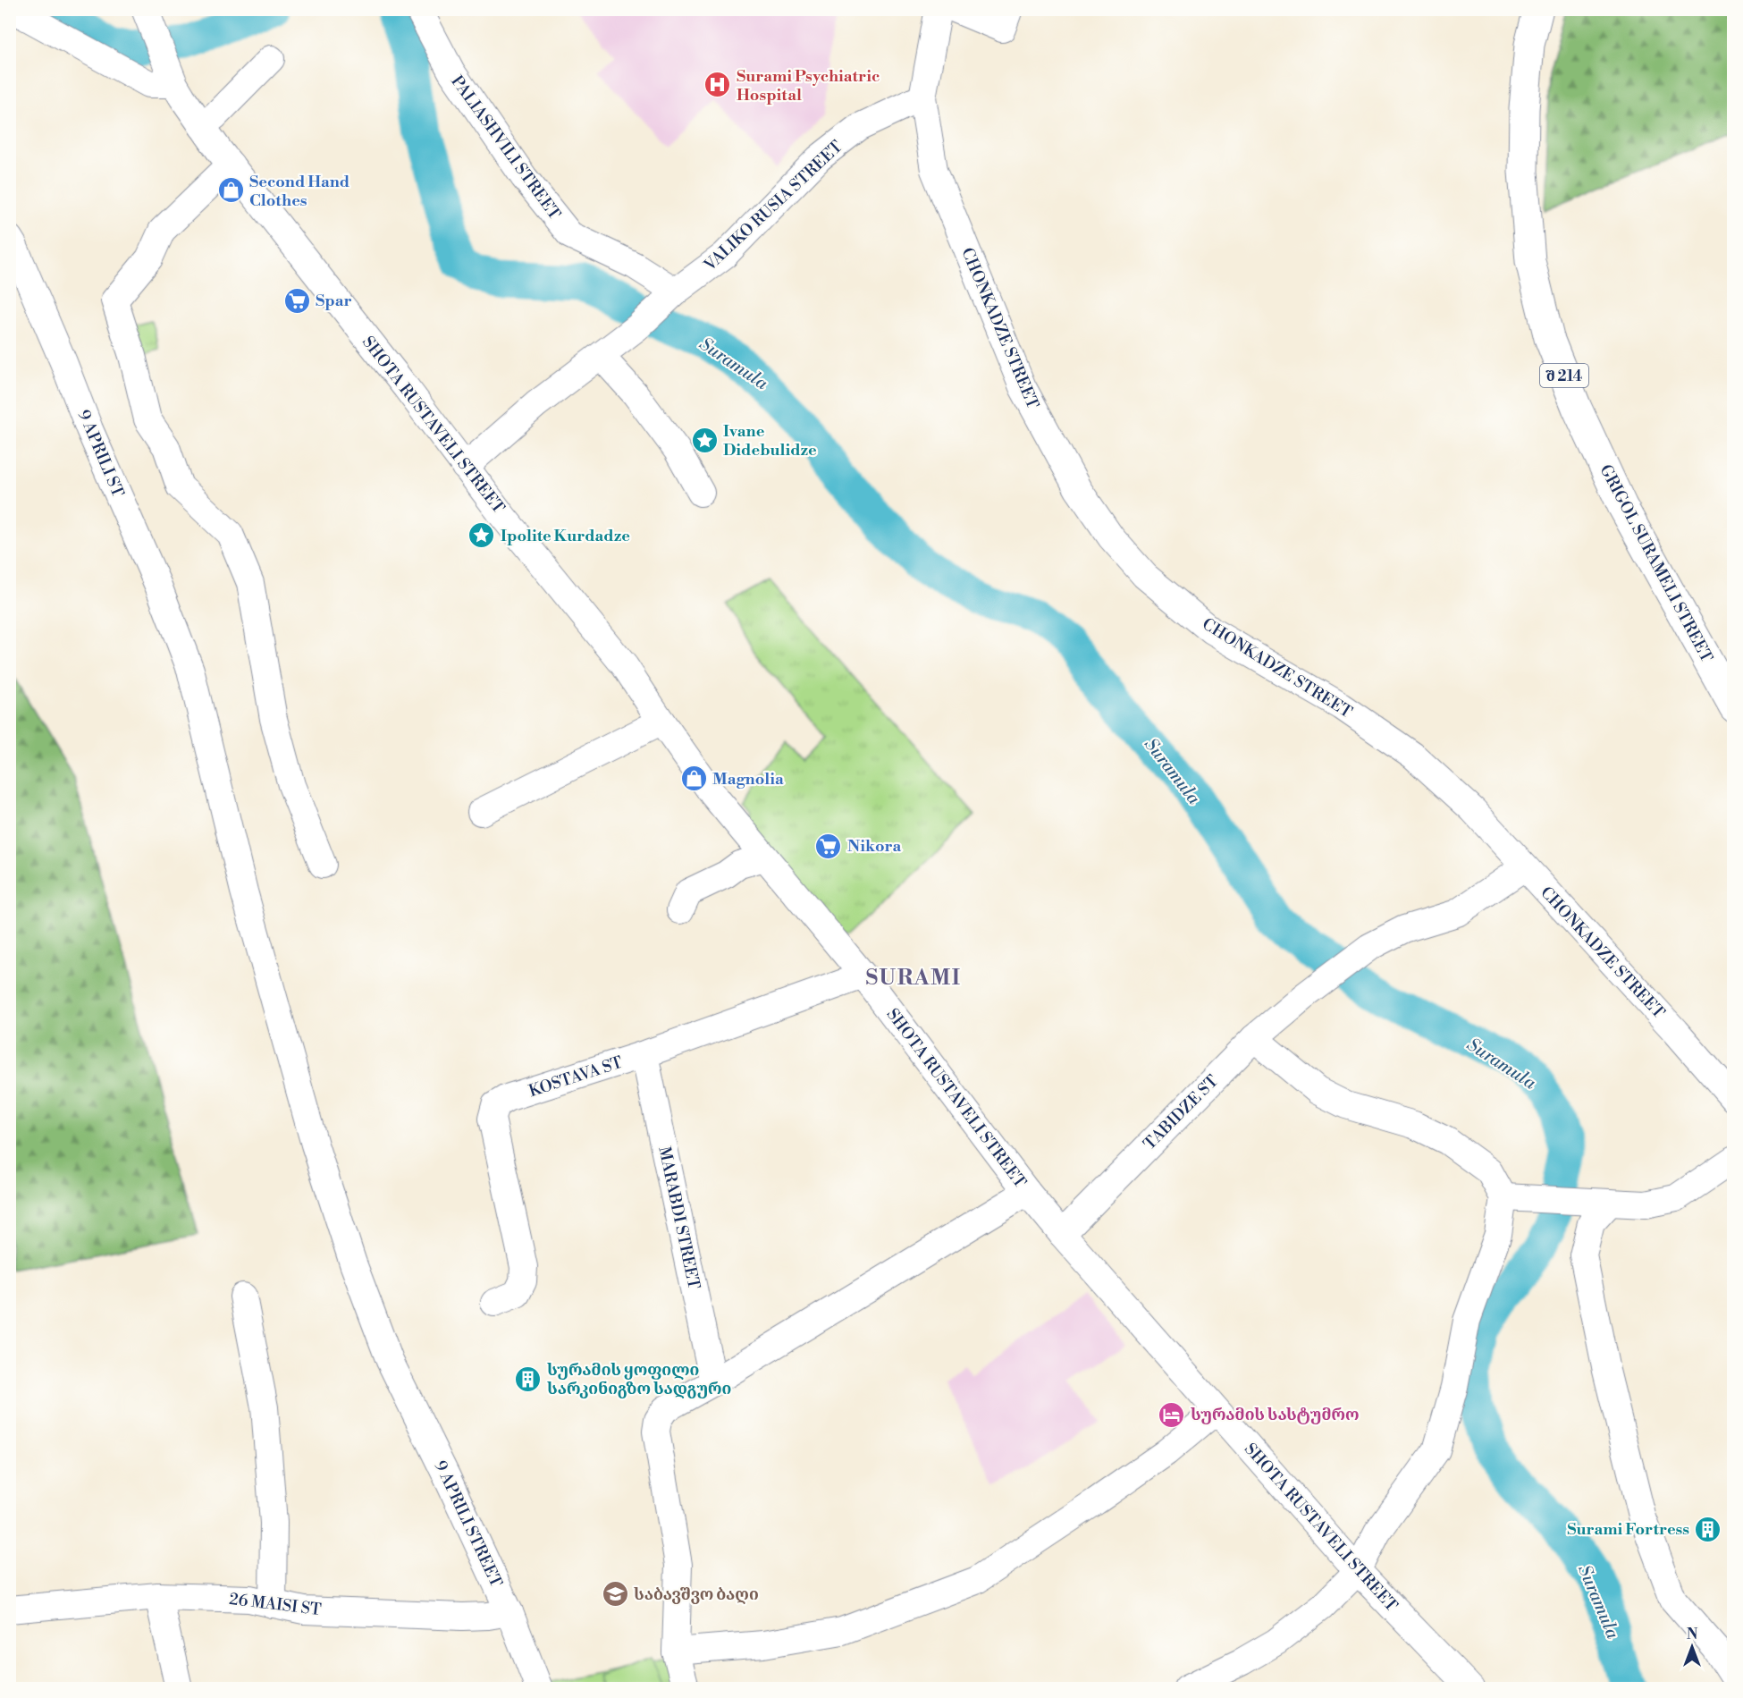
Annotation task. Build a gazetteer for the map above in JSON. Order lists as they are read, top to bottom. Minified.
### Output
{"streets":{"main road":["შ 214","GRIGOL SURAMELI STREET"],"street":["PALIASHVILI STREET","VALIKO RUSIA STREET","CHONKADZE STREET","SHOTA RUSTAVELI STREET","9 APRILI ST","KOSTAVA ST","TABIDZE ST","MARABDI STREET","9 APRILI STREET","26 MAISI ST"]},"crossings":[["PALIASHVILI STREET","VALIKO RUSIA STREET"],["VALIKO RUSIA STREET","CHONKADZE STREET"],["VALIKO RUSIA STREET","SHOTA RUSTAVELI STREET"],["CHONKADZE STREET","TABIDZE ST"],["SHOTA RUSTAVELI STREET","KOSTAVA ST"],["SHOTA RUSTAVELI STREET","TABIDZE ST"],["9 APRILI ST","9 APRILI STREET"],["KOSTAVA ST","MARABDI STREET"],["9 APRILI STREET","26 MAISI ST"]],"districts":["SURAMI"],"water":["Suramula"],"places":{"hospital":["Surami Psychiatric Hospital"],"shop":["Second Hand Clothes","Magnolia"],"supermarket":["Spar","Nikora"],"place":["Ivane Didebulidze","Ipolite Kurdadze"],"building":["სურამის ყოფილი სარკინიგზო სადგური","Surami Fortress"],"hotel":["სურამის სასტუმრო"],"school or university":["საბავშვო ბაღი"]},"north":"top"}
